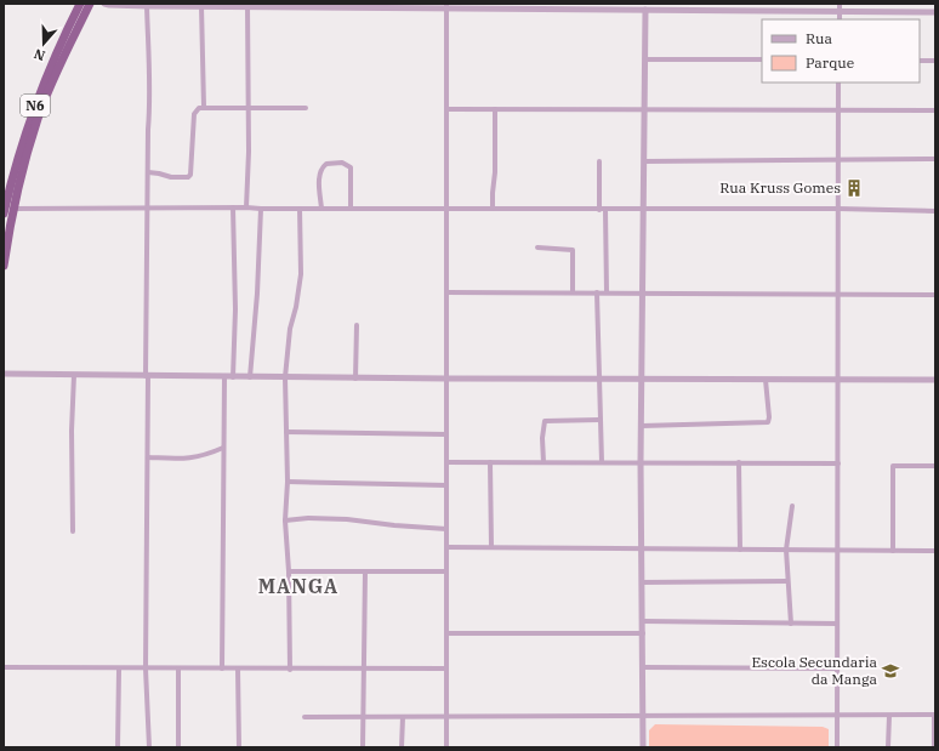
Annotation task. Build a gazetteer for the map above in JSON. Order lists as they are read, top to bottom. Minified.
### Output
{"streets":{"highway":["N6"]},"districts":["MANGA"],"places":{"building":["Rua Kruss Gomes"],"school or university":["Escola Secundaria da Manga"]},"legend":["Rua","Parque"],"north":"bottom"}
